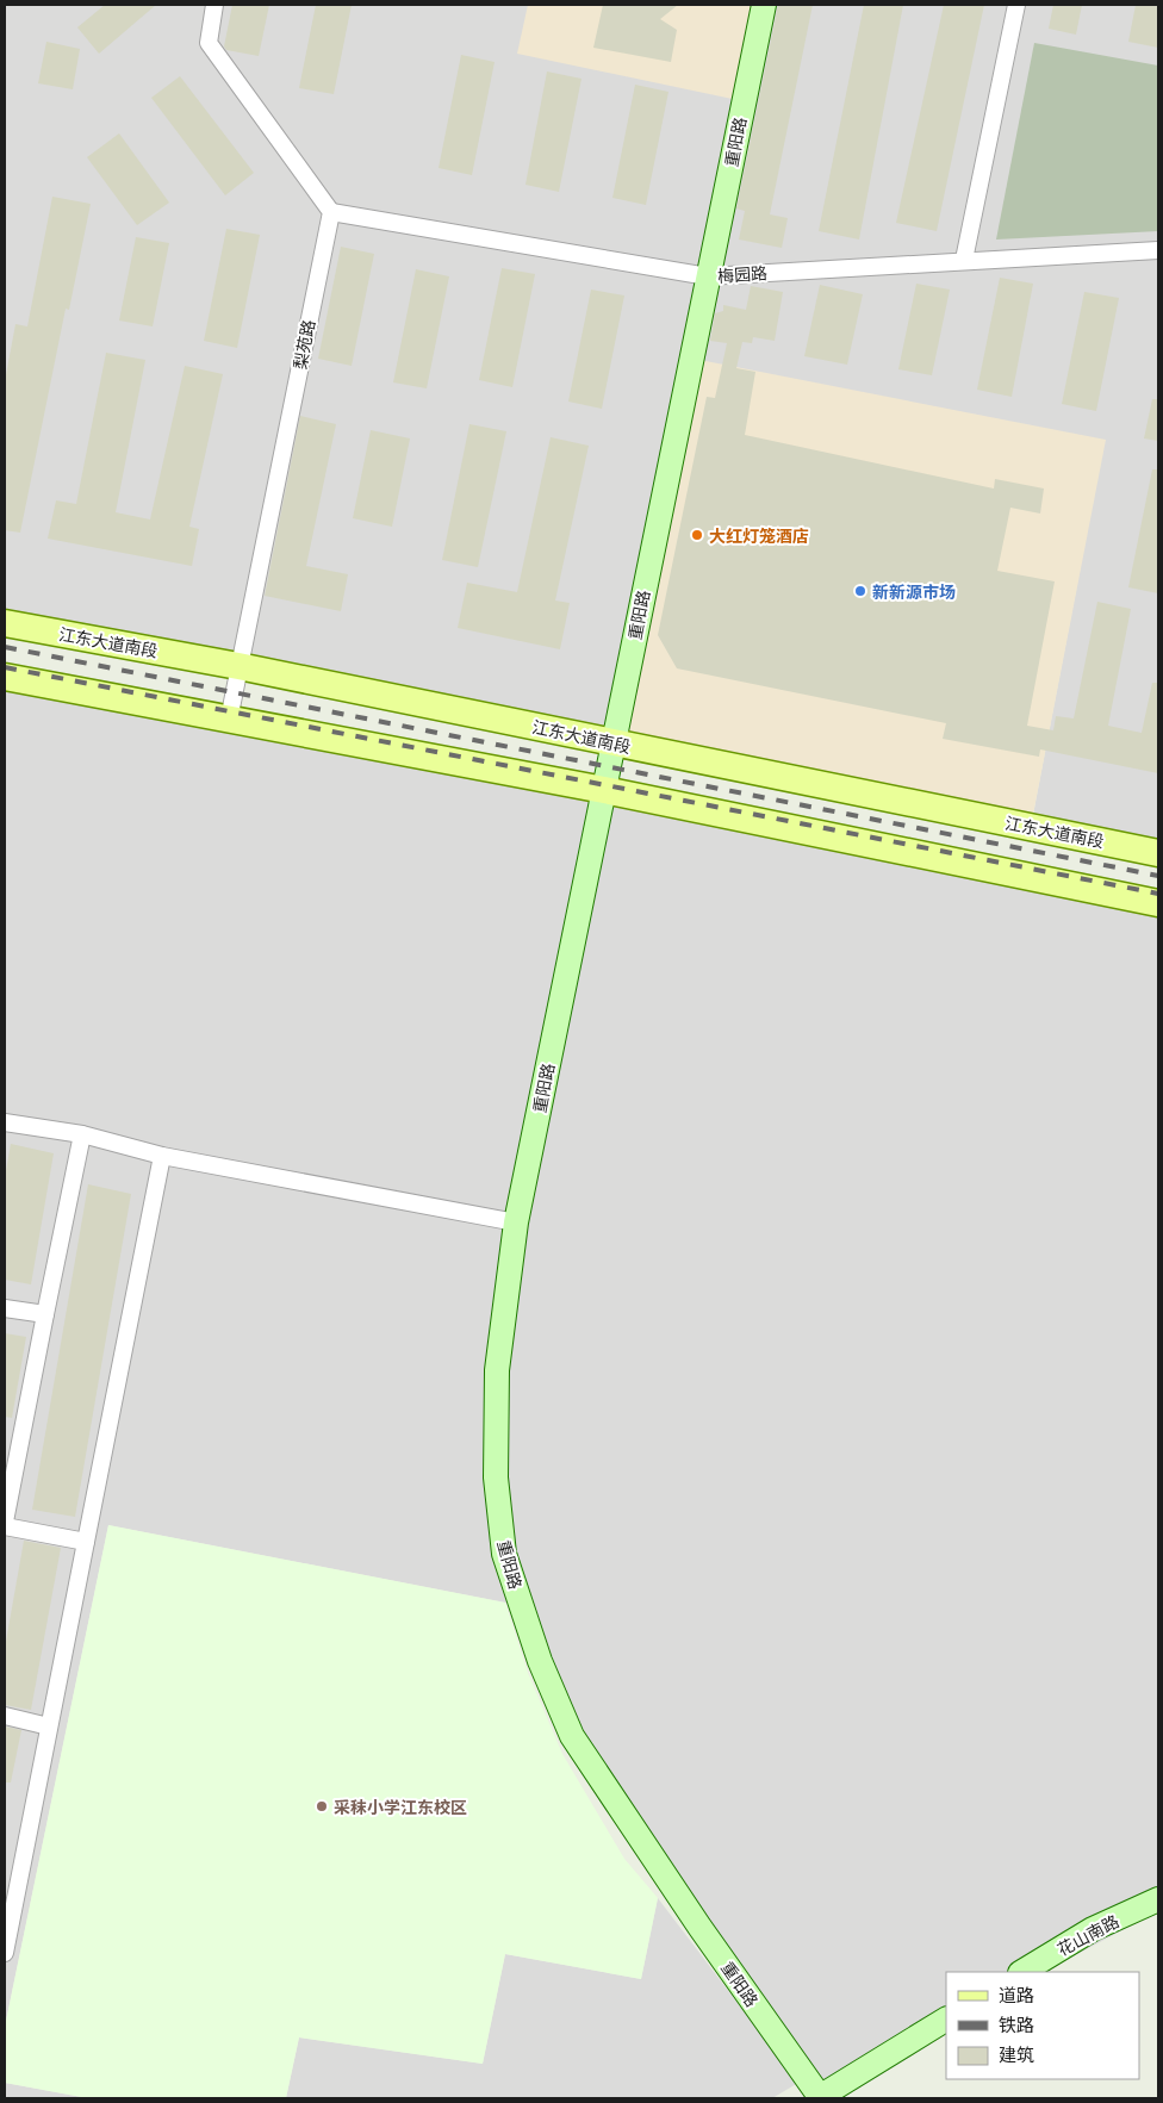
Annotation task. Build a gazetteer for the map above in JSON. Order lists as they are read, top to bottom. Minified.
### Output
{"streets":{"main road":["江东大道南段"],"street":["重阳路","梅园路","梨苑路","花山南路"]},"crossings":[["重阳路","梅园路"],["重阳路","江东大道南段"],["梅园路","梨苑路"],["梨苑路","江东大道南段"]],"places":["大红灯笼酒店","新新源市场","采秣小学江东校区"],"legend":["道路","铁路","建筑"]}
